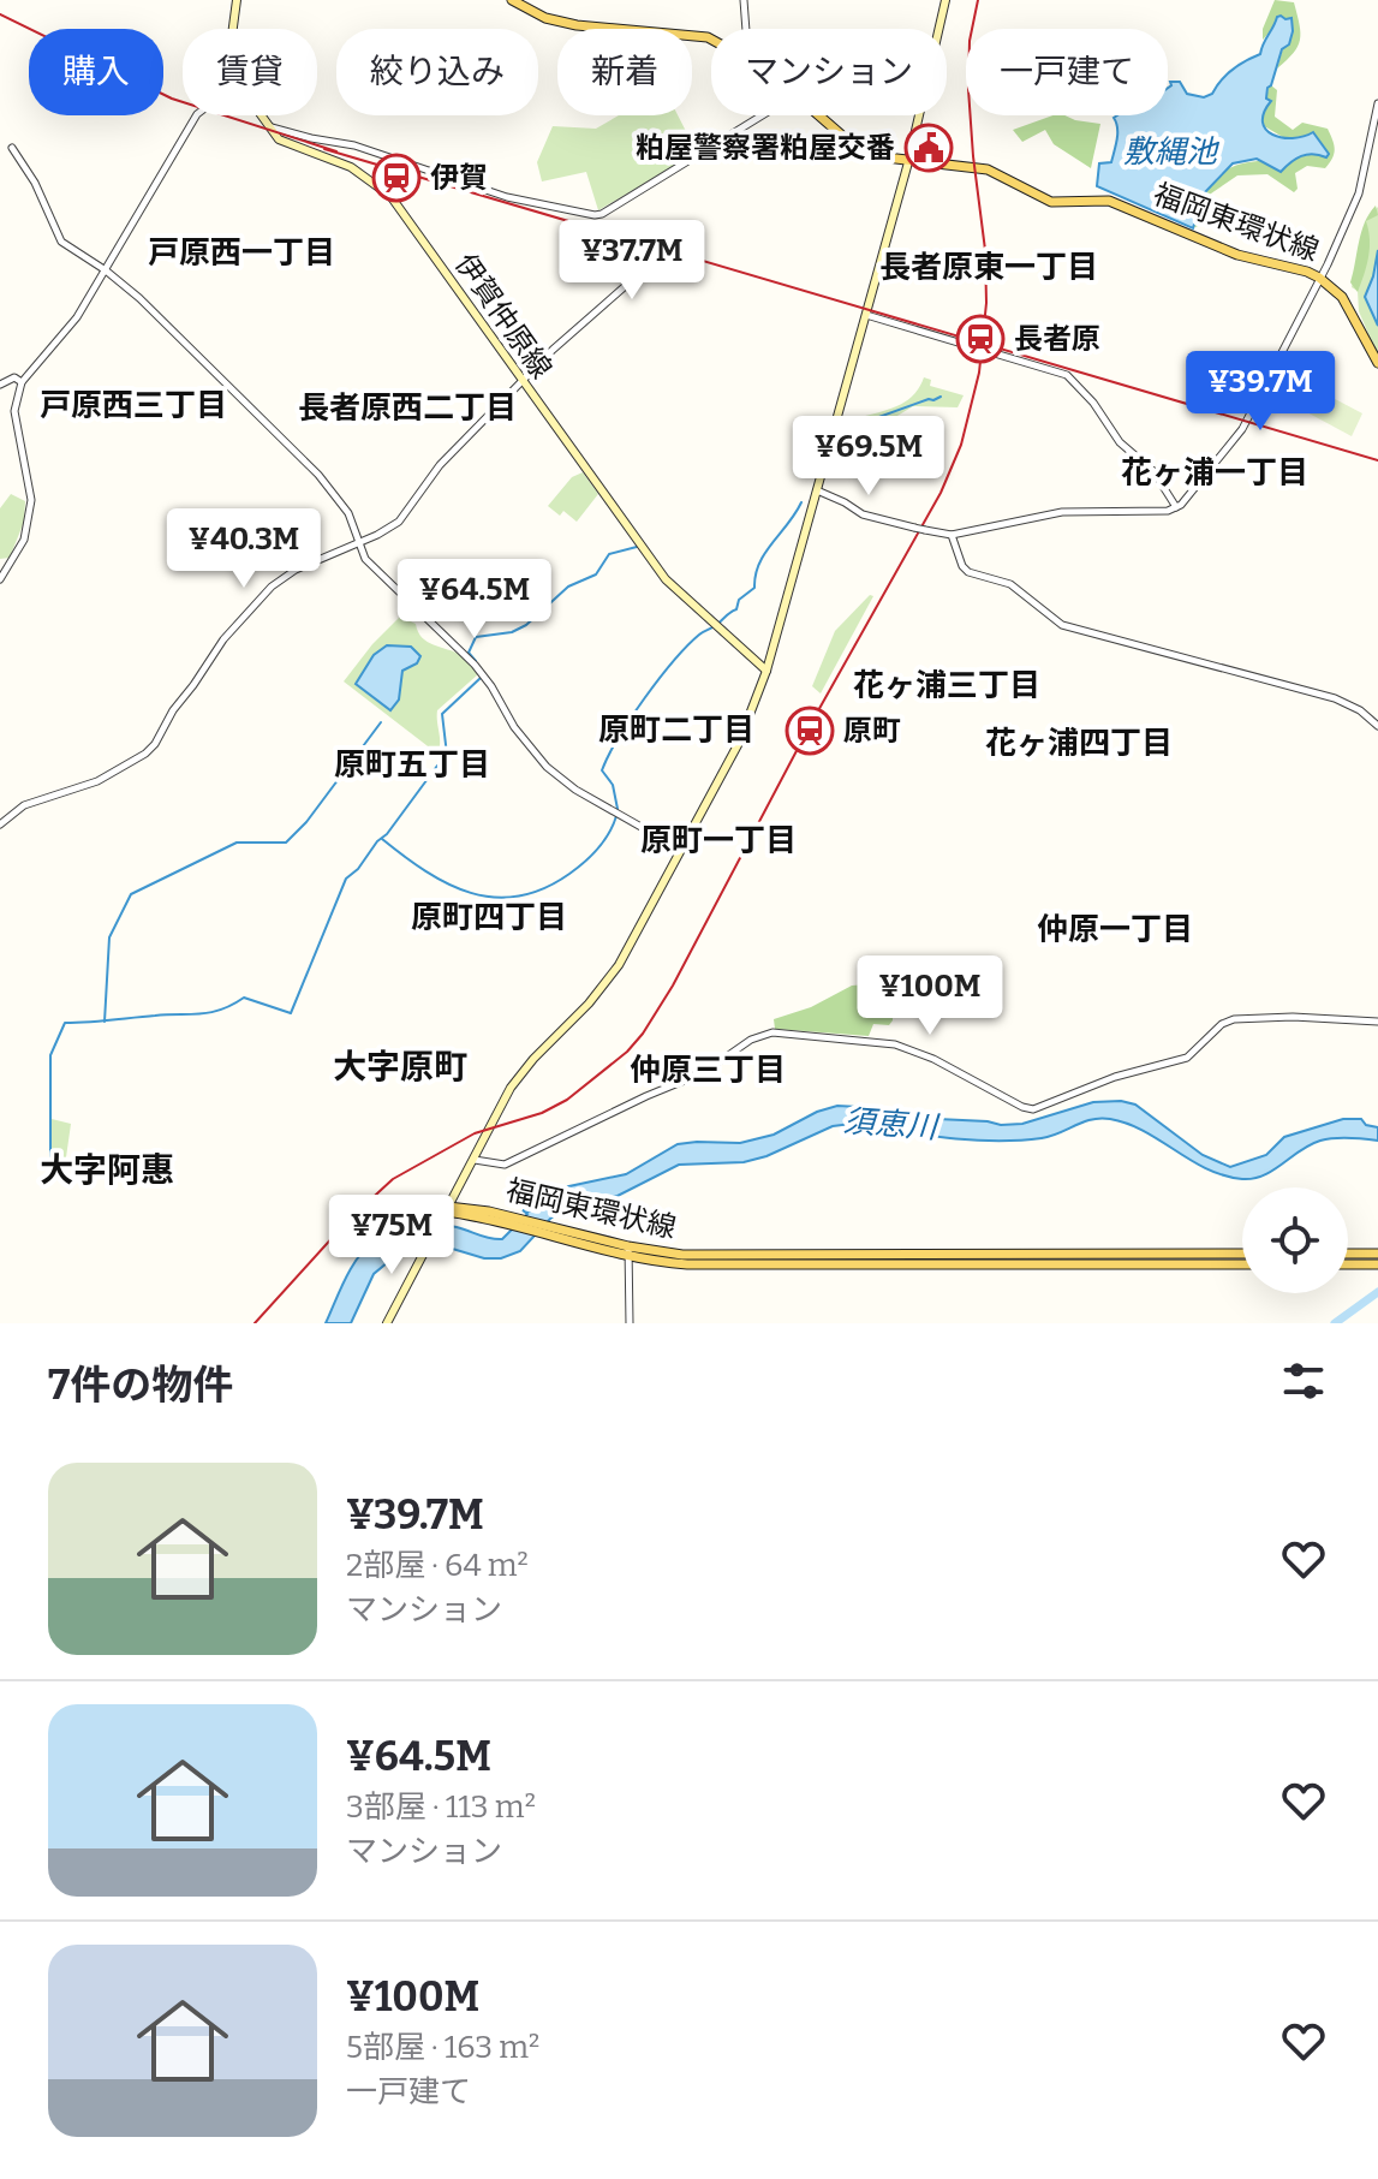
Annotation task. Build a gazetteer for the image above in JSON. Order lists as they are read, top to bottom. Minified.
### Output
{"streets":{"main road":["福岡東環状線","伊賀仲原線"]},"districts":["戸原西一丁目","長者原東一丁目","戸原西三丁目","長者原西二丁目","花ヶ浦一丁目","花ヶ浦三丁目","原町二丁目","花ヶ浦四丁目","原町五丁目","原町一丁目","原町四丁目","仲原一丁目","大字原町","仲原三丁目","大字阿惠"],"water":["敷縄池","須恵川"],"places":{"public building":["粕屋警察署粕屋交番"],"station":["伊賀","長者原","原町"]},"page":{"chip":["購入","賃貸","絞り込み","新着","マンション","一戸建て"],"price":["¥37.7M","¥39.7M","¥69.5M","¥40.3M","¥64.5M","¥100M","¥75M"],"heading":"7件の物件","list":[{"name":"¥39.7M","note":"2部屋 · 64 m² · マンション"},{"name":"¥64.5M","note":"3部屋 · 113 m² · マンション"},{"name":"¥100M","note":"5部屋 · 163 m² · 一戸建て"}]}}
